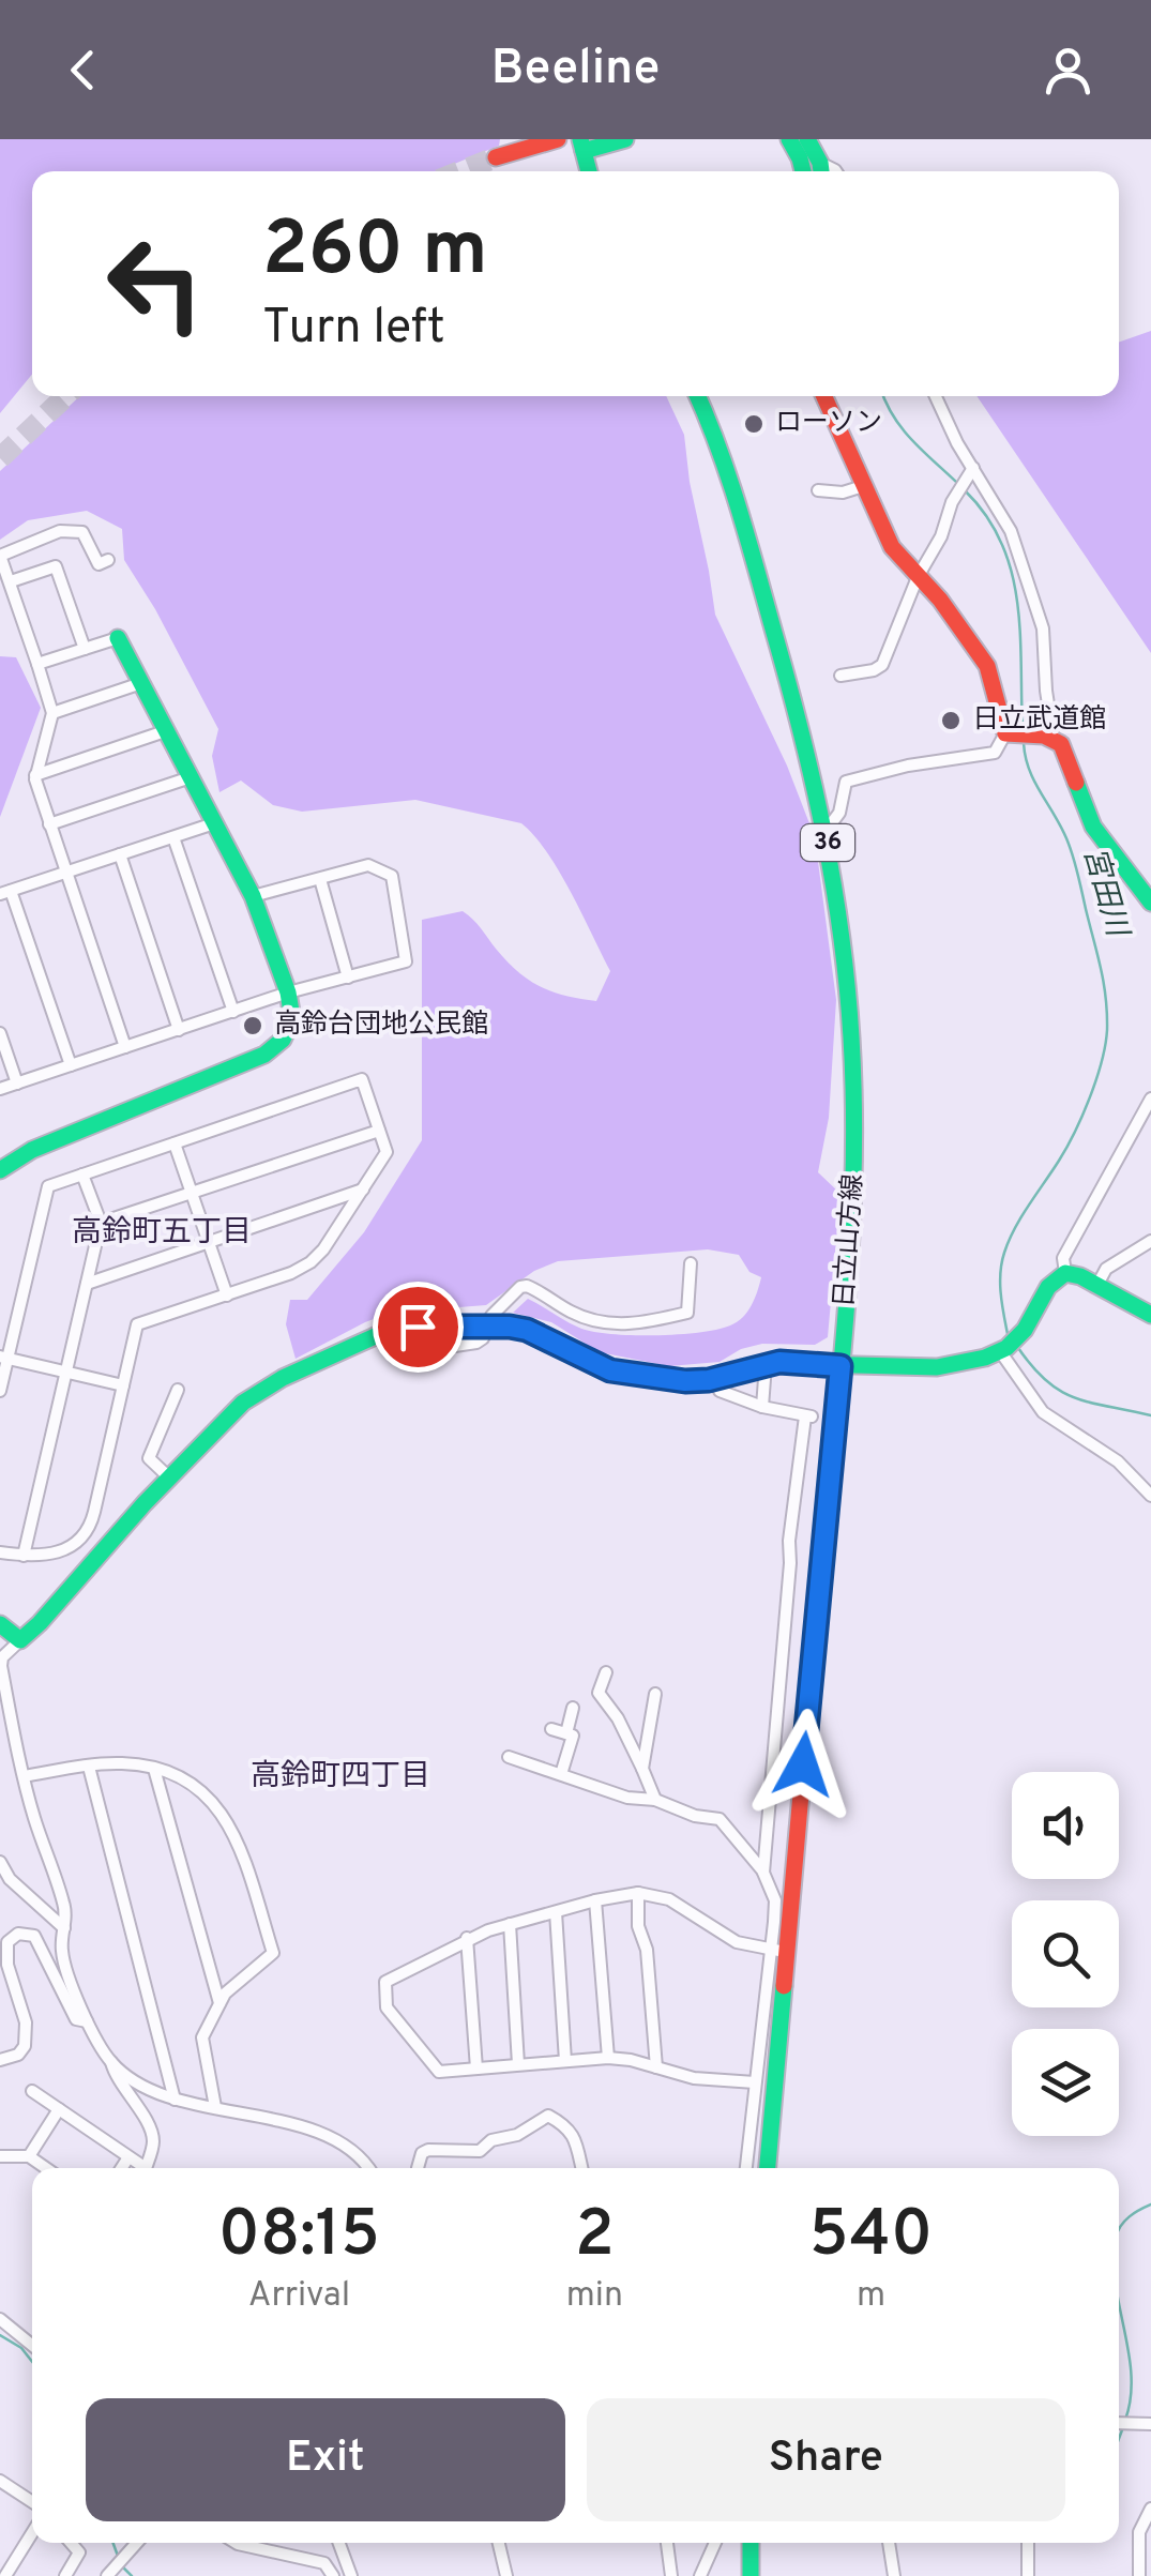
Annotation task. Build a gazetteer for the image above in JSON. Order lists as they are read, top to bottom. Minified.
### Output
{"streets":{"main road":["36","日立山方線"]},"districts":["高鈴町五丁目","高鈴町四丁目"],"water":["宮田川"],"places":["ローソン","日立武道館","高鈴台団地公民館"],"page":{"header":"Beeline","turn":["260 m","Turn left"],"eta":["08:15","Arrival","2","min","540","m"],"buttons":["Exit","Share"]}}
